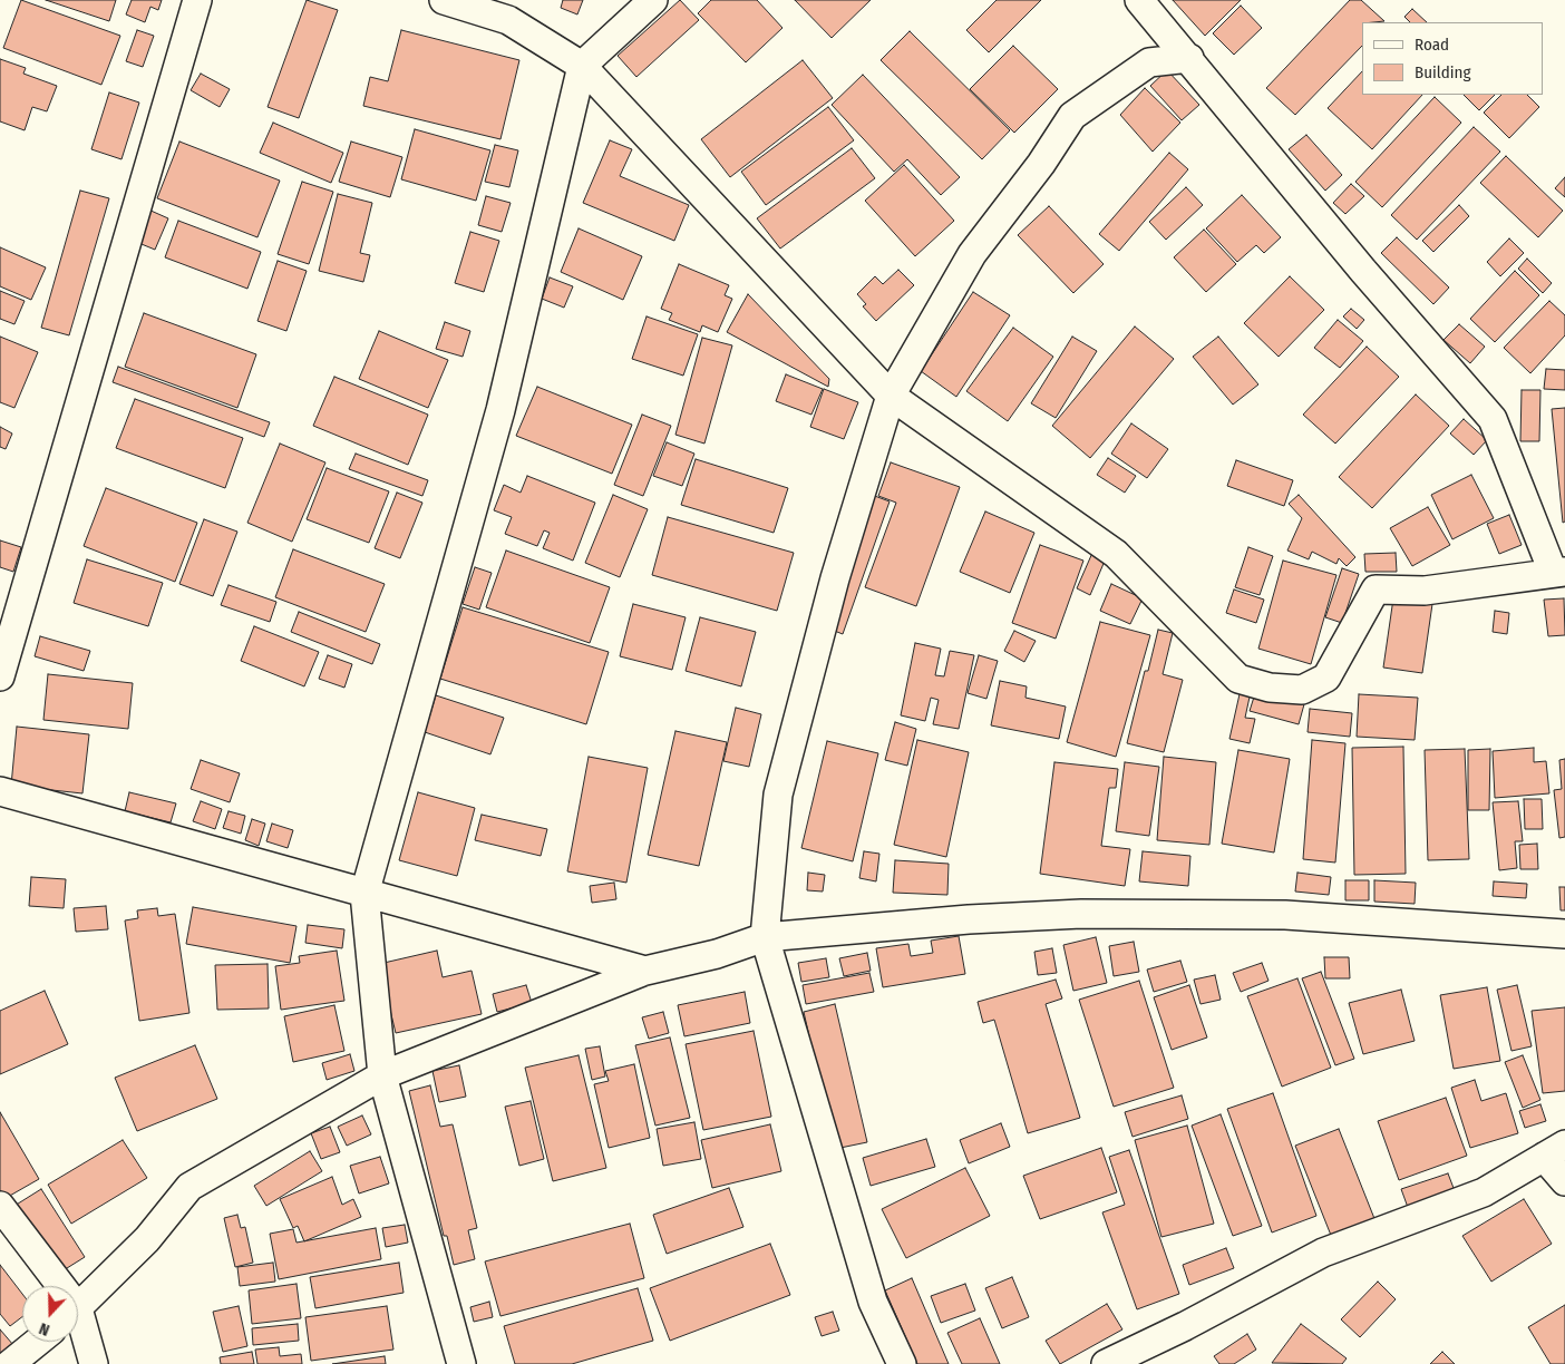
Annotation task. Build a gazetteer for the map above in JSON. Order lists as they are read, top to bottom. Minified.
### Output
{"legend":["Road","Building"],"north":"bottom"}
